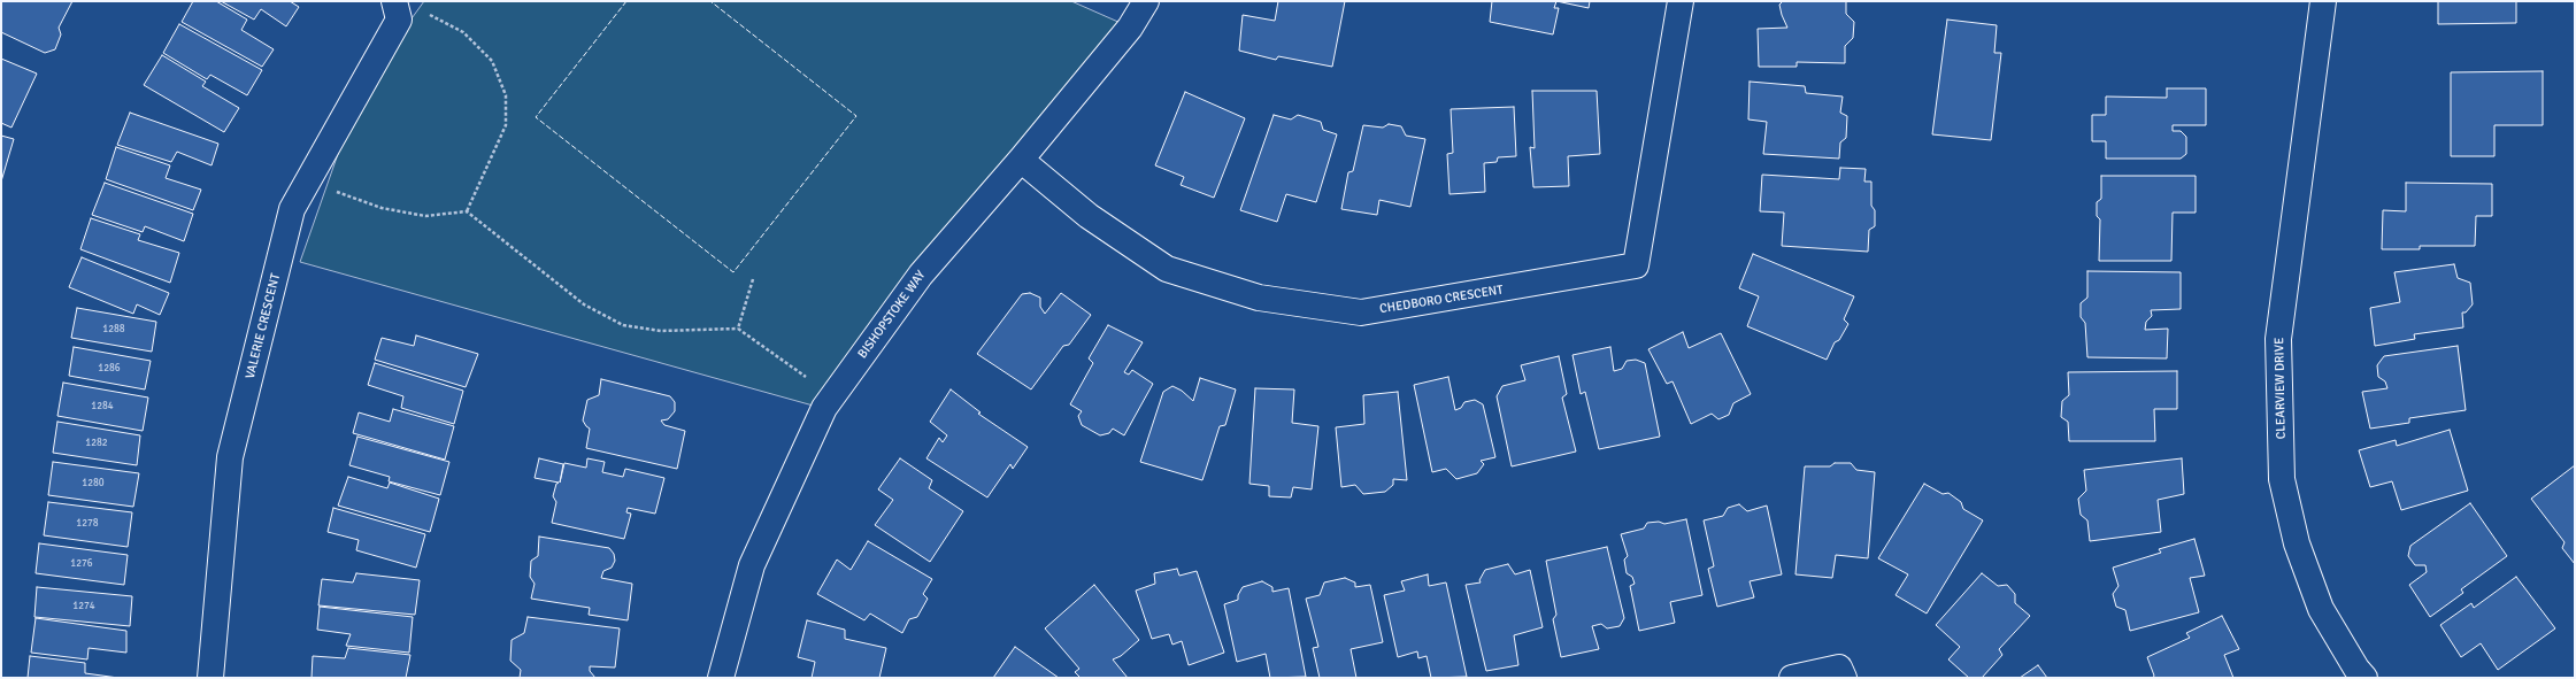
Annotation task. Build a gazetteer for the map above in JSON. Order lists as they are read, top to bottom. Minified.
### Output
{"streets":{"street":["CHEDBORO CRESCENT","BISHOPSTOKE WAY","VALERIE CRESCENT","CLEARVIEW DRIVE"]},"crossings":[["CHEDBORO CRESCENT","BISHOPSTOKE WAY"]],"house_numbers":["1288","1286","1284","1282","1280","1278","1276","1274"]}
